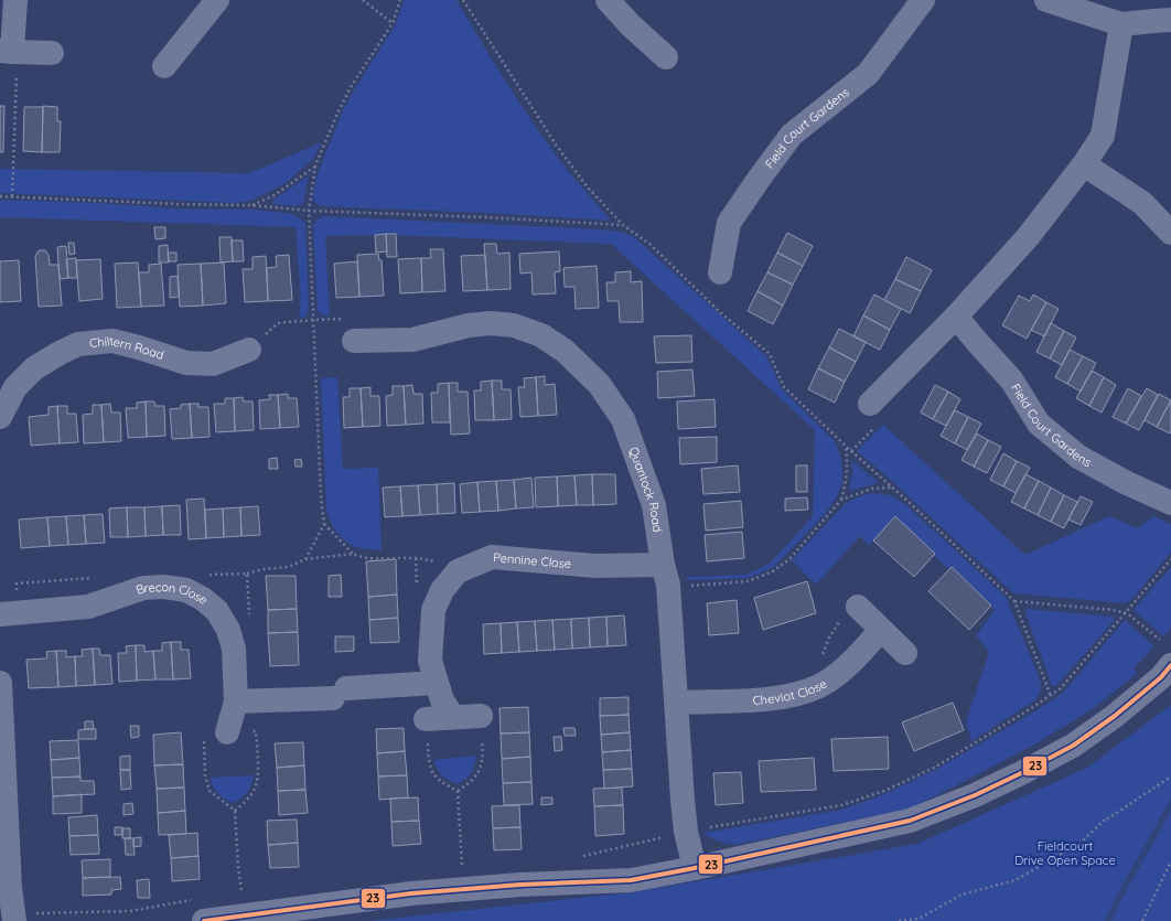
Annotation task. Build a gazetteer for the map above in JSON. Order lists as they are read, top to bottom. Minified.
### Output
{"streets":{"street":["Field Court Gardens","Chiltern Road","Quantock Road","Pennine Close","Brecon Close","Cheviot Close"]},"crossings":[["Quantock Road","Pennine Close"],["Quantock Road","Cheviot Close"]],"parks":["Fieldcourt Drive Open Space"],"lines":["transit line 23"]}
